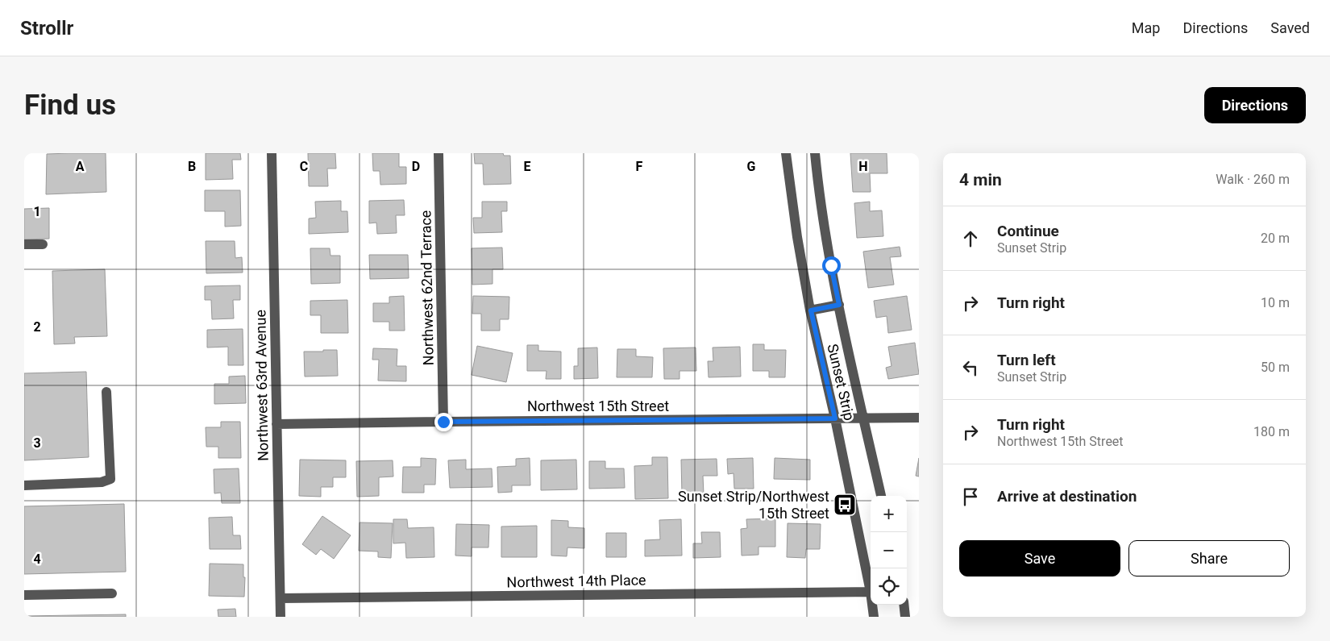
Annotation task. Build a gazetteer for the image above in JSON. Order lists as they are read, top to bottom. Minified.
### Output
{"streets":{"street":["Northwest 62nd Terrace","Sunset Strip","Northwest 63rd Avenue","Northwest 15th Street","Northwest 14th Place"]},"crossings":[["Northwest 62nd Terrace","Northwest 15th Street"],["Sunset Strip","Northwest 15th Street"],["Northwest 63rd Avenue","Northwest 15th Street"],["Northwest 63rd Avenue","Northwest 14th Place"]],"places":{"bus stop":["Sunset Strip/Northwest 15th Street"]},"page":{"header":"Strollr","nav":["Map","Directions","Saved"],"buttons":["Directions",["Save","Share"]],"title":"Find us","heading":["4 min","Walk · 260 m"],"list":[["Continue","Sunset Strip","20 m"],["Turn right","10 m"],["Turn left","Sunset Strip","50 m"],["Turn right","Northwest 15th Street","180 m"],"Arrive at destination"],"map_buttons":["+","−"]},"grid":{"columns":["A","B","C","D","E","F","G","H"],"rows":["1","2","3","4"]}}
